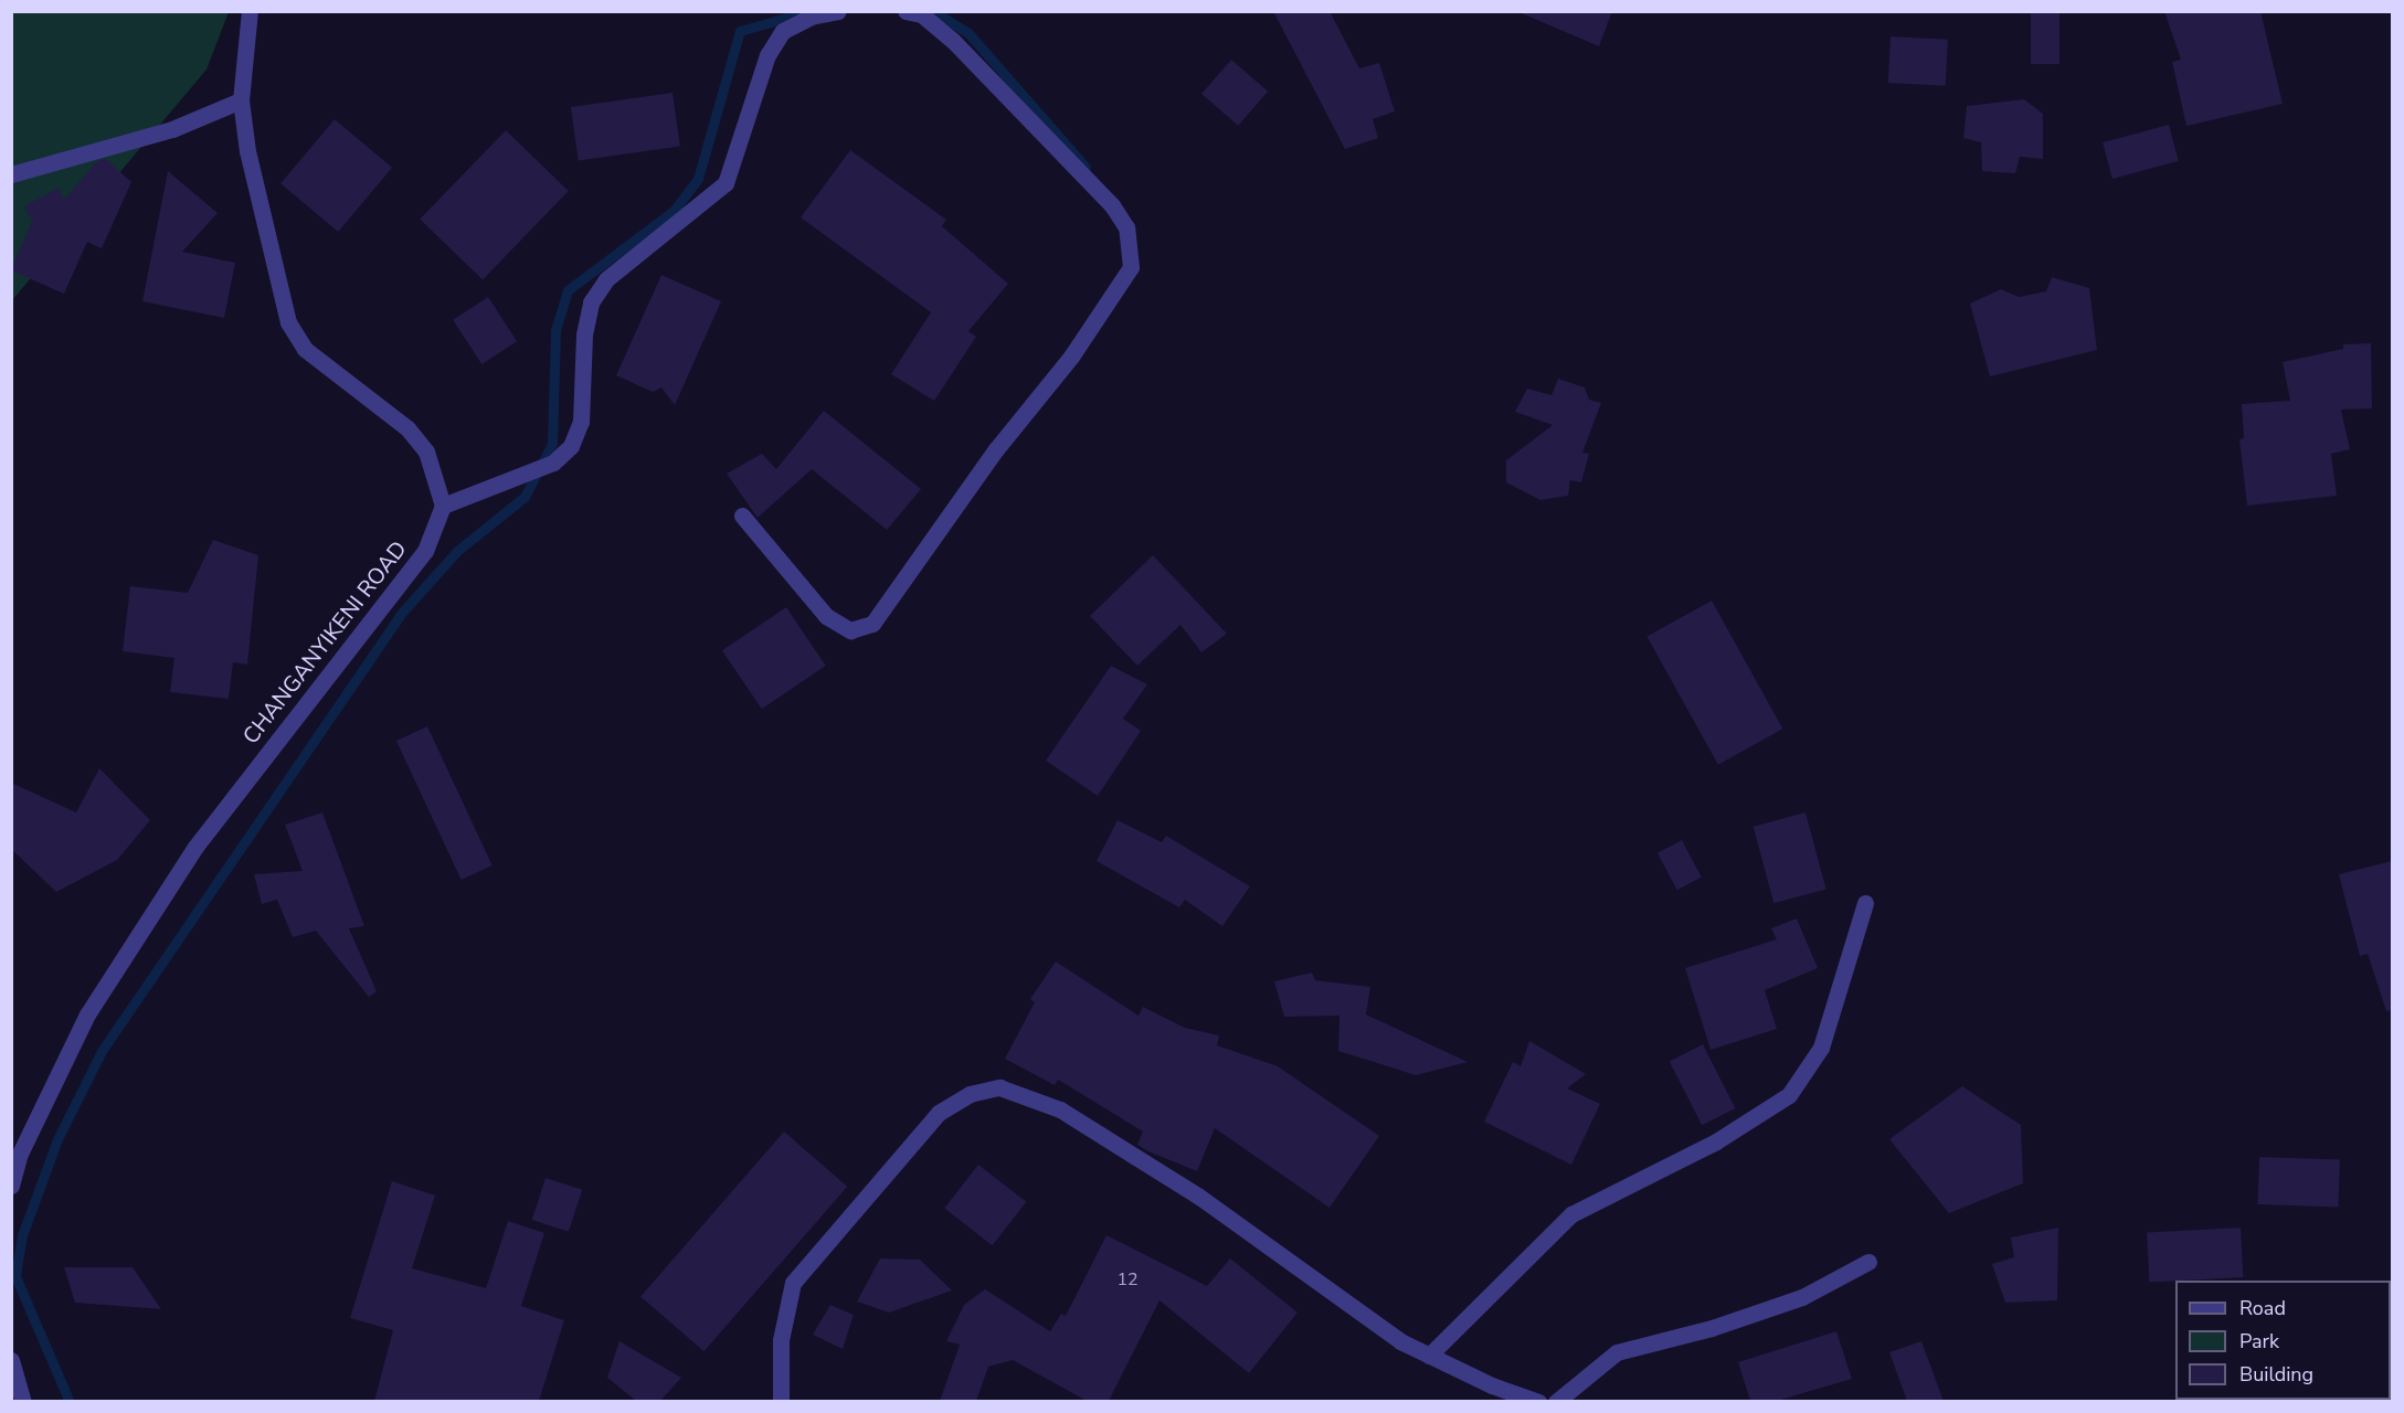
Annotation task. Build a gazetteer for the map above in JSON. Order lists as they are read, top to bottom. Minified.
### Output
{"streets":{"street":["CHANGANYIKENI ROAD"]},"house_numbers":["12"],"legend":["Road","Park","Building"]}
